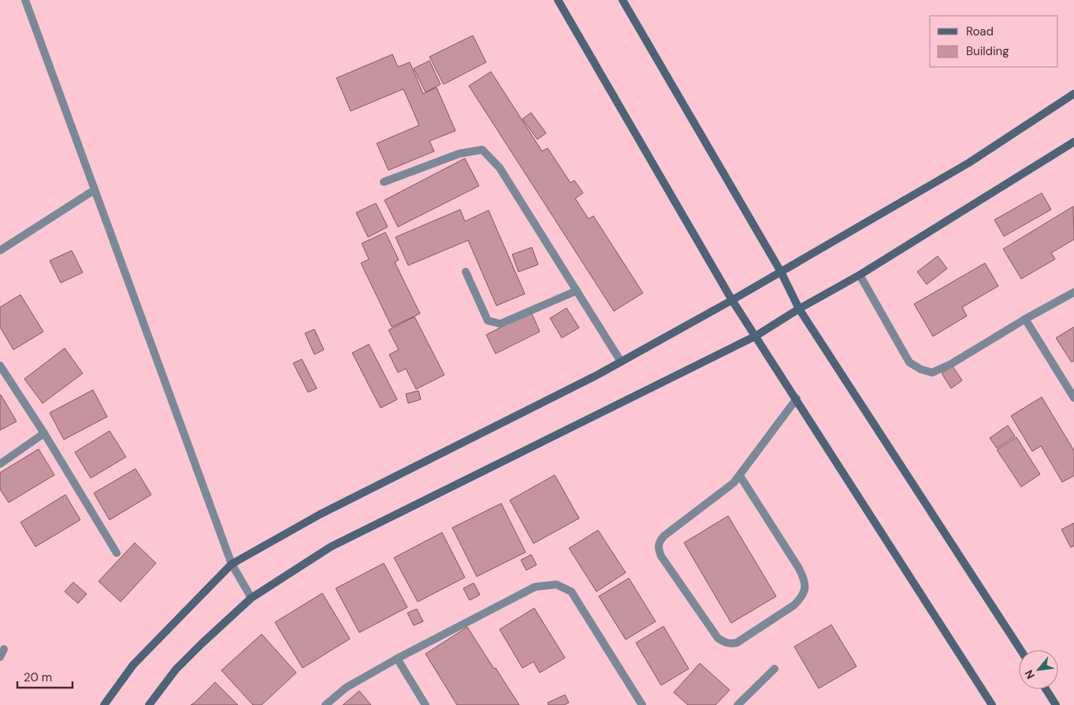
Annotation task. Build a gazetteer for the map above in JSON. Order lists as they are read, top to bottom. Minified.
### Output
{"legend":["Road","Building"],"scale_bar":"20 m","north":"bottom left"}
